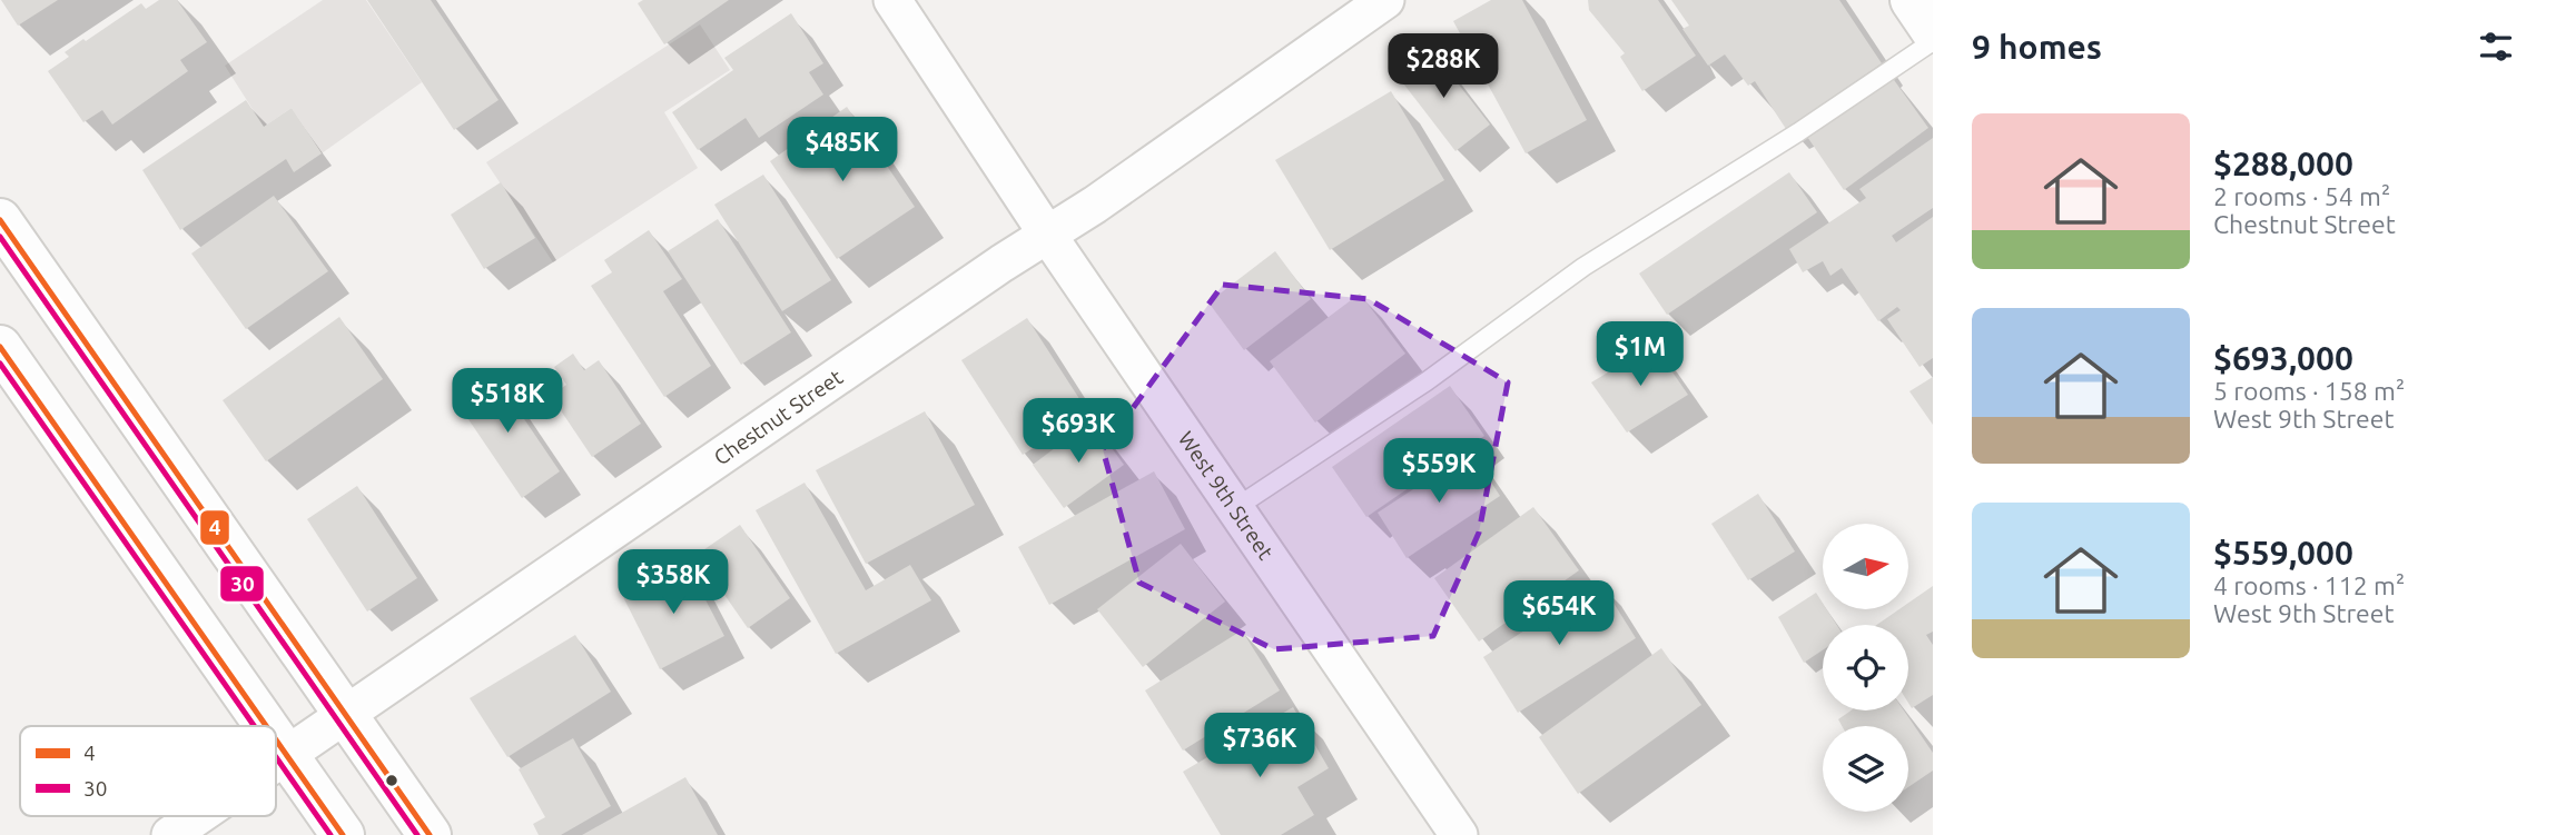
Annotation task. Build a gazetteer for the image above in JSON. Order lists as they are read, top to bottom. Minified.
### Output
{"streets":{"street":["Chestnut Street","West 9th Street"]},"crossings":[["Chestnut Street","West 9th Street"]],"lines":["transit line 4","transit line 30"],"legend":["4","30"],"north":"right","page":{"heading":"9 homes","price":["$288K","$485K","$1M","$518K","$693K","$559K","$358K","$654K","$736K"],"list":[{"name":"$288,000","note":"2 rooms · 54 m² · Chestnut Street"},{"name":"$693,000","note":"5 rooms · 158 m² · West 9th Street"},{"name":"$559,000","note":"4 rooms · 112 m² · West 9th Street"}]}}
